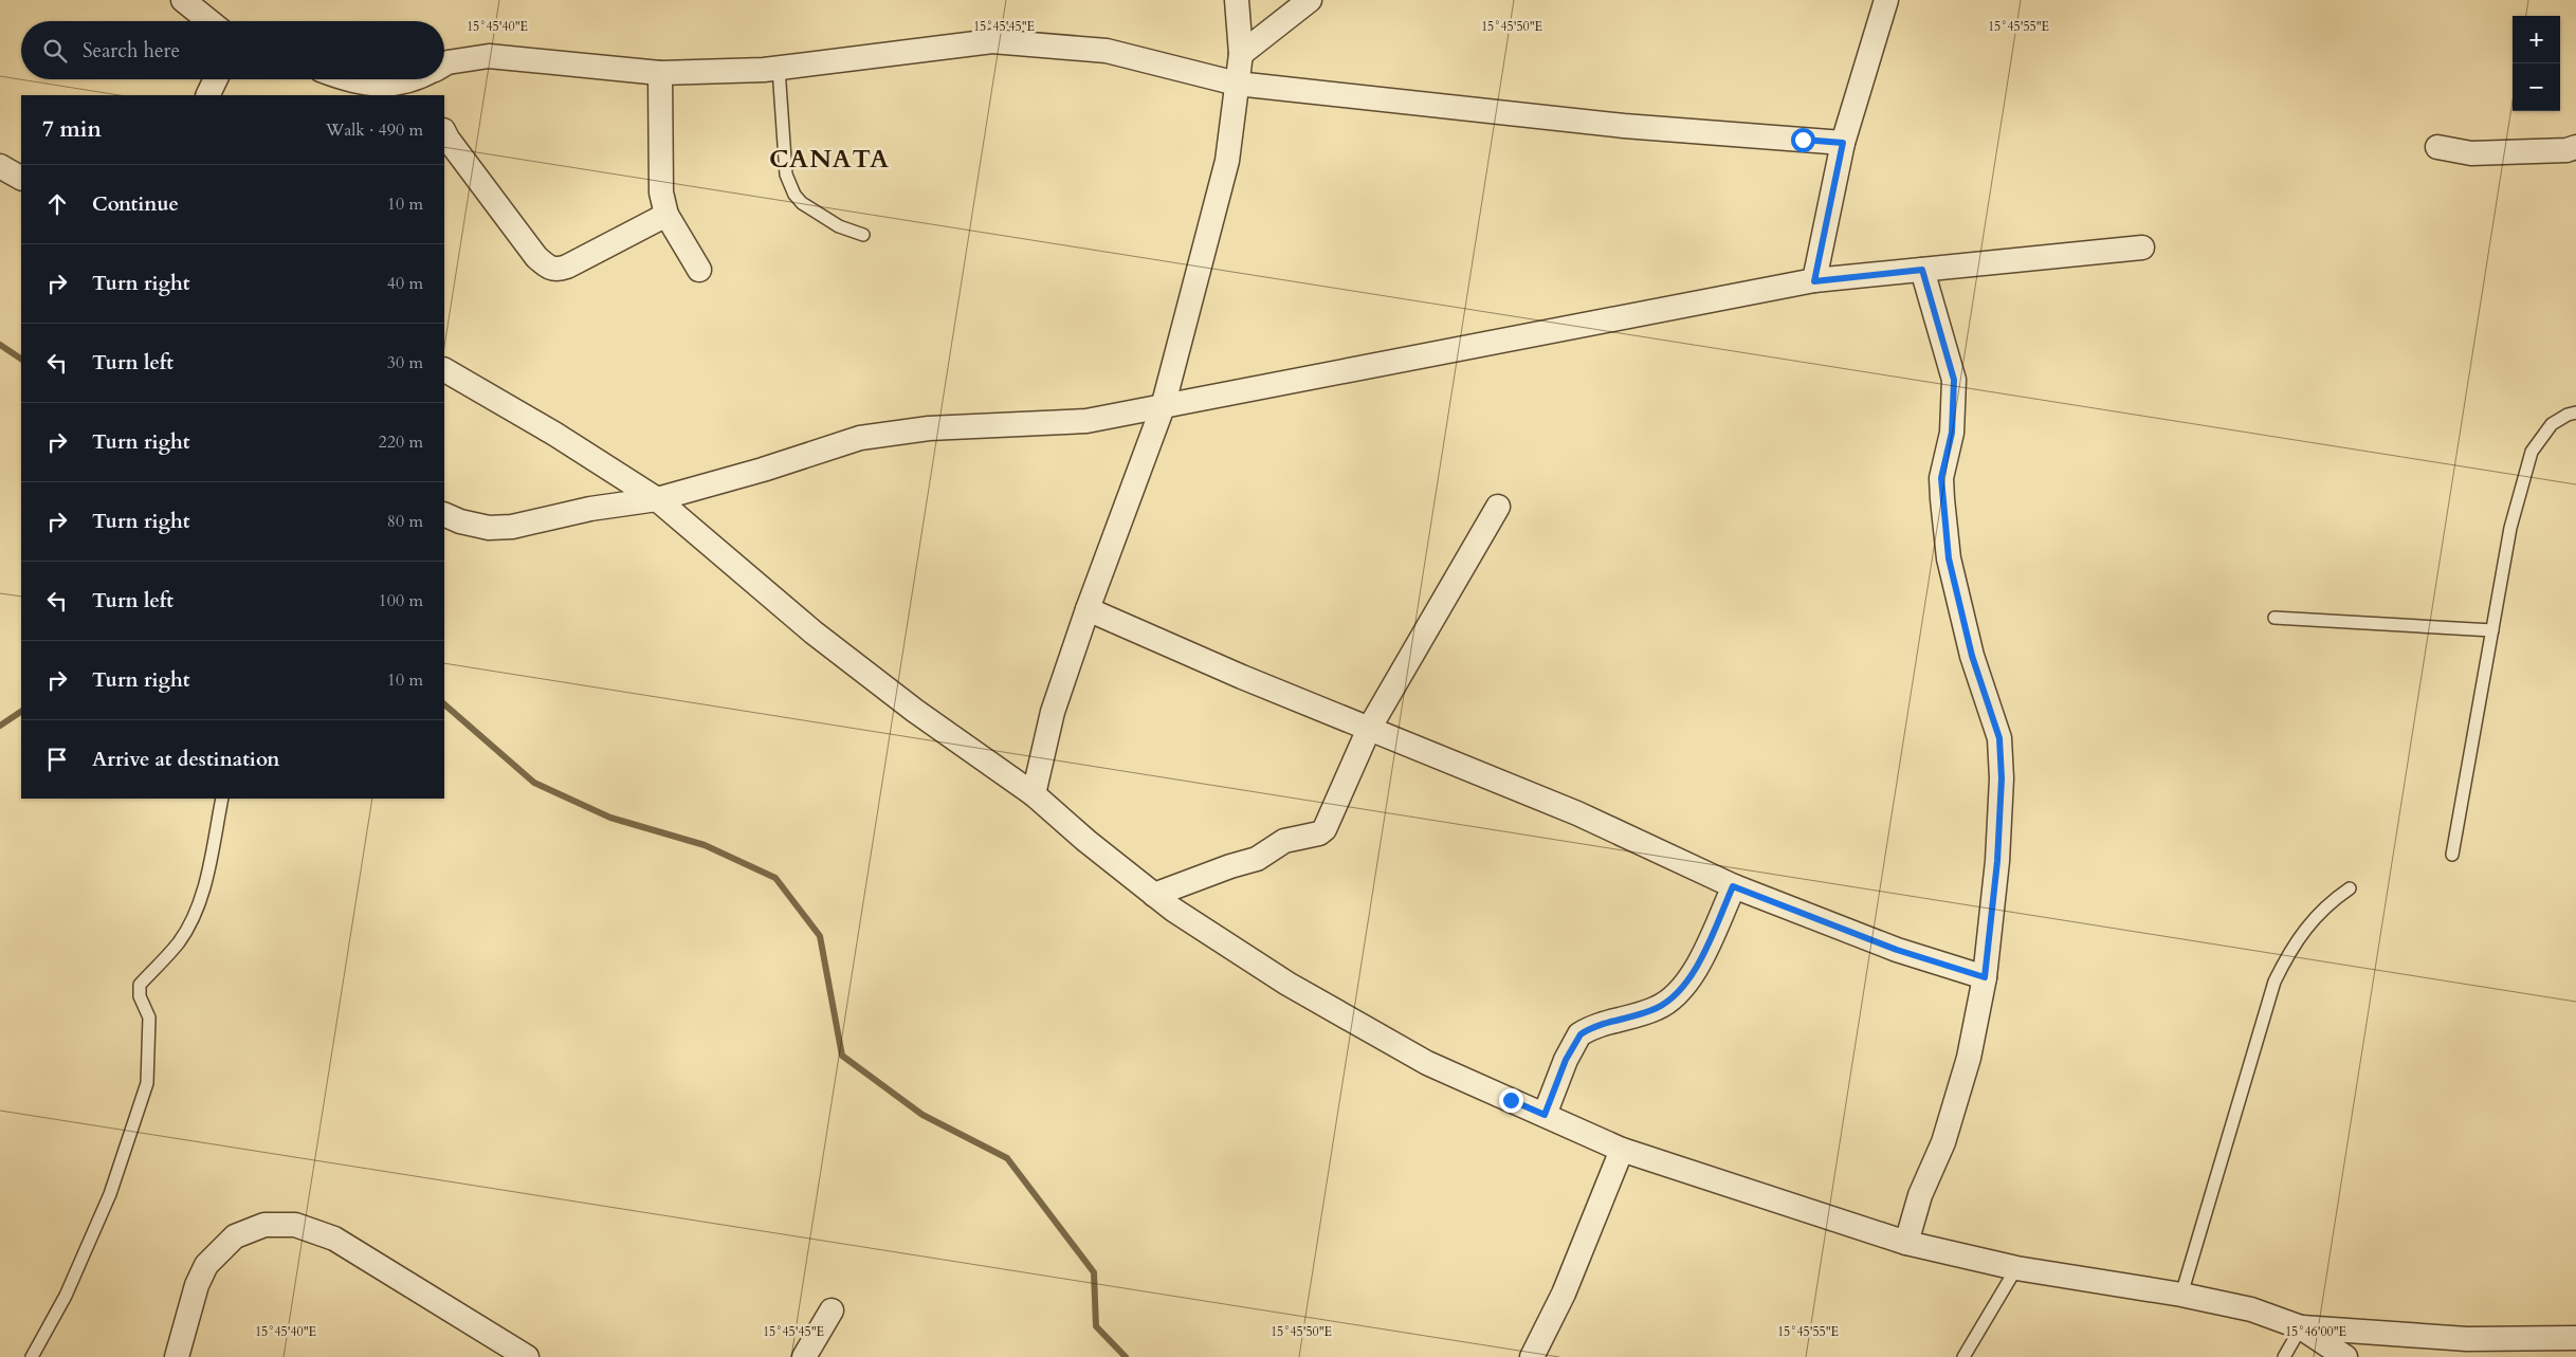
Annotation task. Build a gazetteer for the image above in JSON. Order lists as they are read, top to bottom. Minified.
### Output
{"districts":["CANATA"],"page":{"map_buttons":["+","−"],"search":"Search here","heading":["7 min","Walk · 490 m"],"list":[["Continue","10 m"],["Turn right","40 m"],["Turn left","30 m"],["Turn right","220 m"],["Turn right","80 m"],["Turn left","100 m"],["Turn right","10 m"],"Arrive at destination"]},"coordinates":["15°45'40\"E","15°45'45\"E","15°45'50\"E","15°45'55\"E","15°46'00\"E"]}
